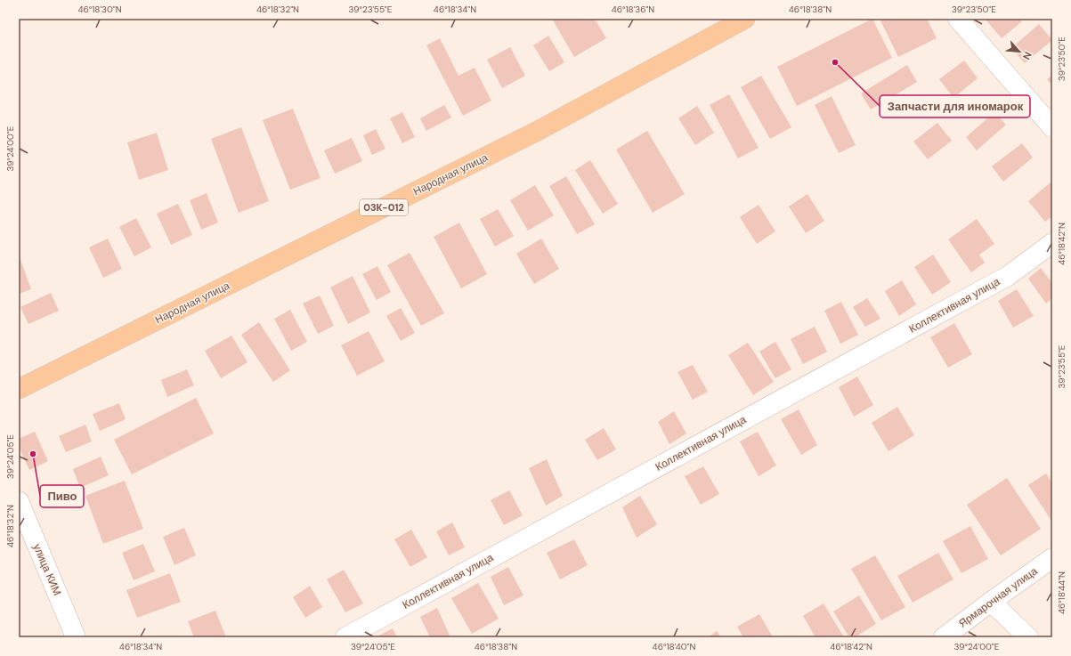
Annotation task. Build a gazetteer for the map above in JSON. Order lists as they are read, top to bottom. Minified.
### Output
{"streets":{"main road":["Народная улица","03К-012"],"street":["Коллективная улица","улица КИМ","Ярмарочная улица"]},"places":["Запчасти для иномарок","Пиво"],"north":"bottom right","coordinates":["46°18'30\"N","46°18'32\"N","39°23'55\"E","46°18'34\"N","46°18'36\"N","46°18'38\"N","39°23'50\"E","39°24'00\"E","46°18'42\"N","39°24'05\"E","46°18'44\"N","46°18'40\"N"]}
